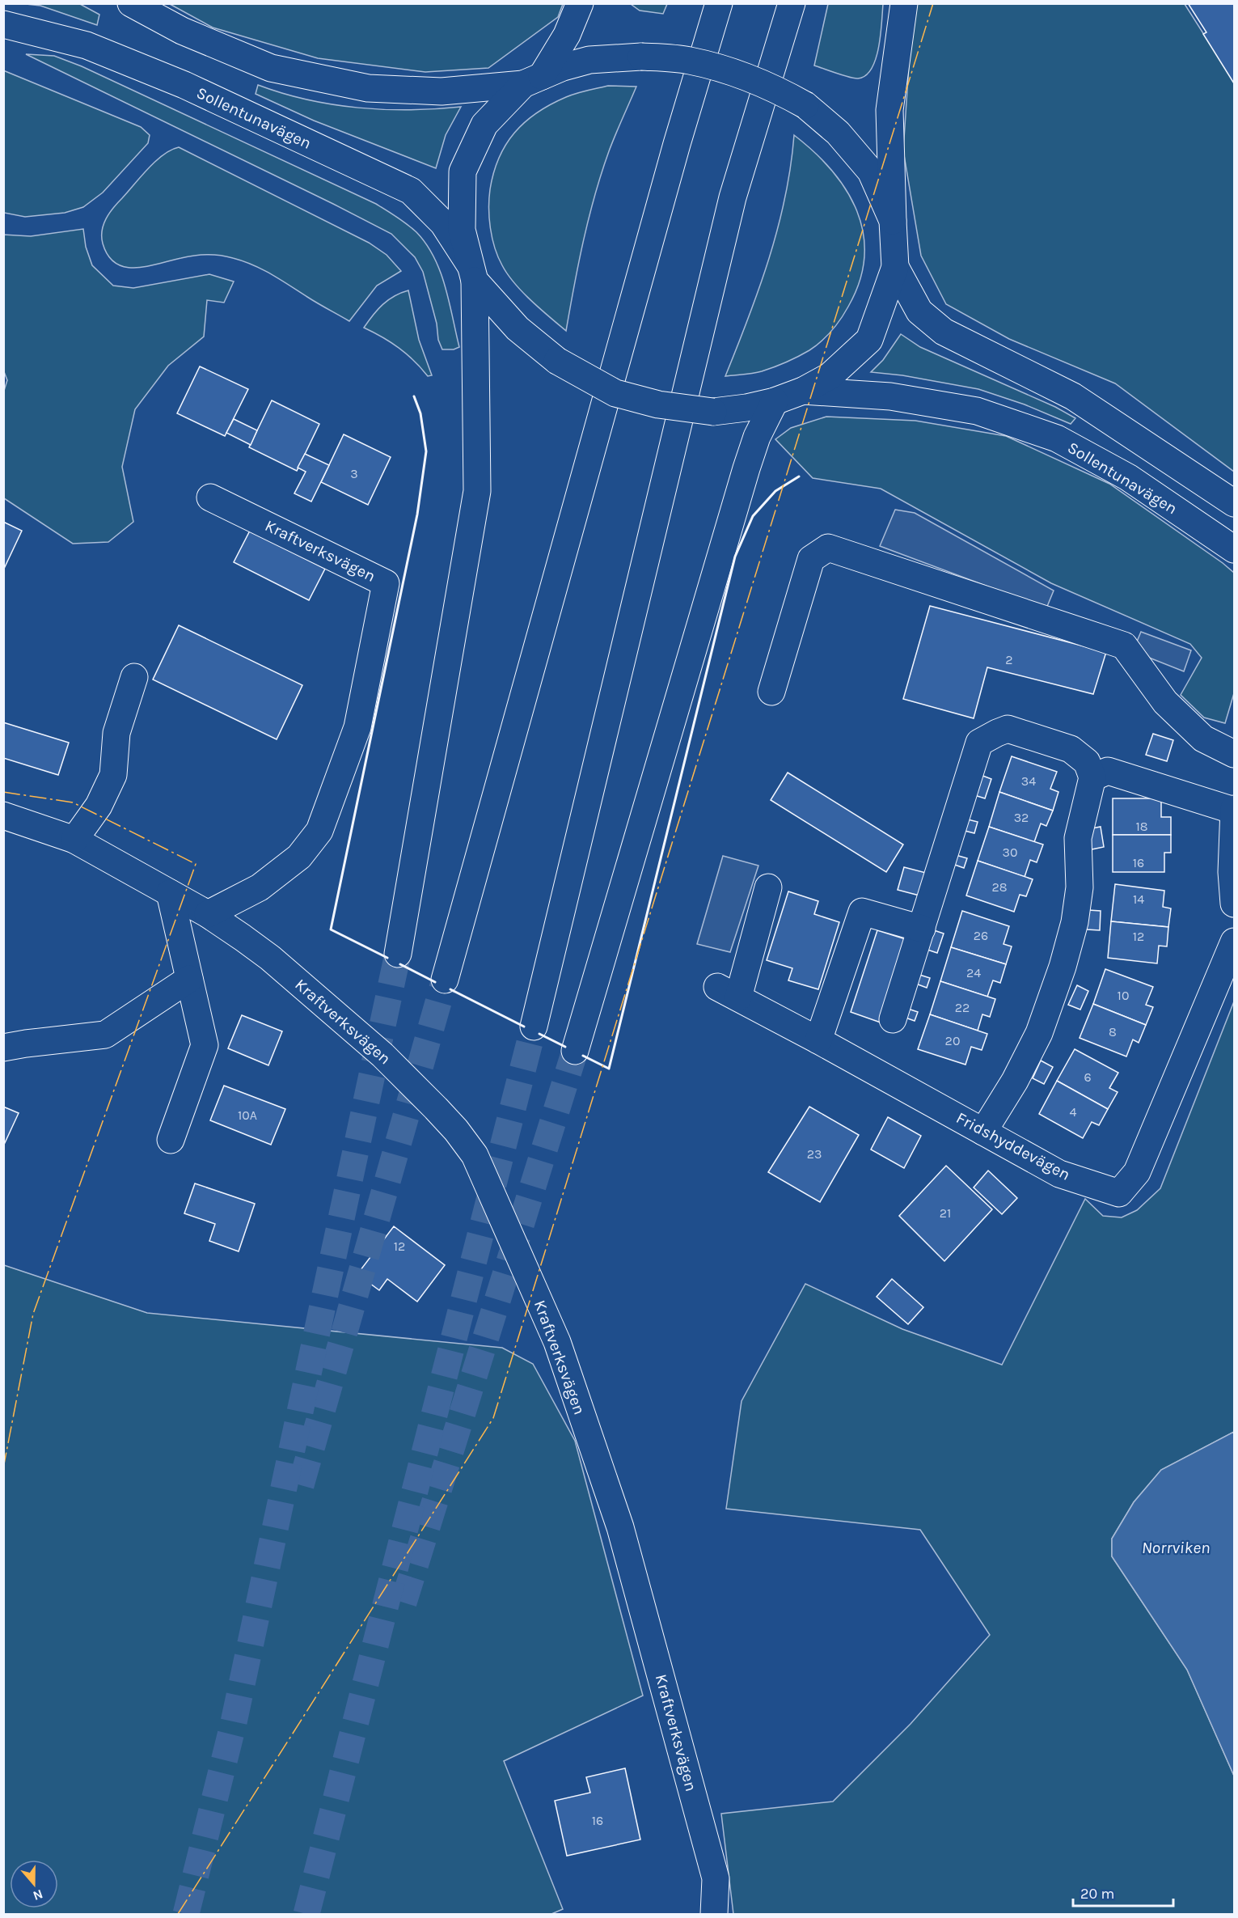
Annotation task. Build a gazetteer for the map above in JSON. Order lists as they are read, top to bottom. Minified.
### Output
{"streets":{"main road":["Sollentunavägen","Kraftverksvägen","Fridshyddevägen"]},"water":["Norrviken"],"house_numbers":["3","2","34","32","18","30","16","28","14","26","12","24","10","22","8","20","6","4","10A","23","21","12","16"],"scale_bar":"20 m","north":"bottom"}
